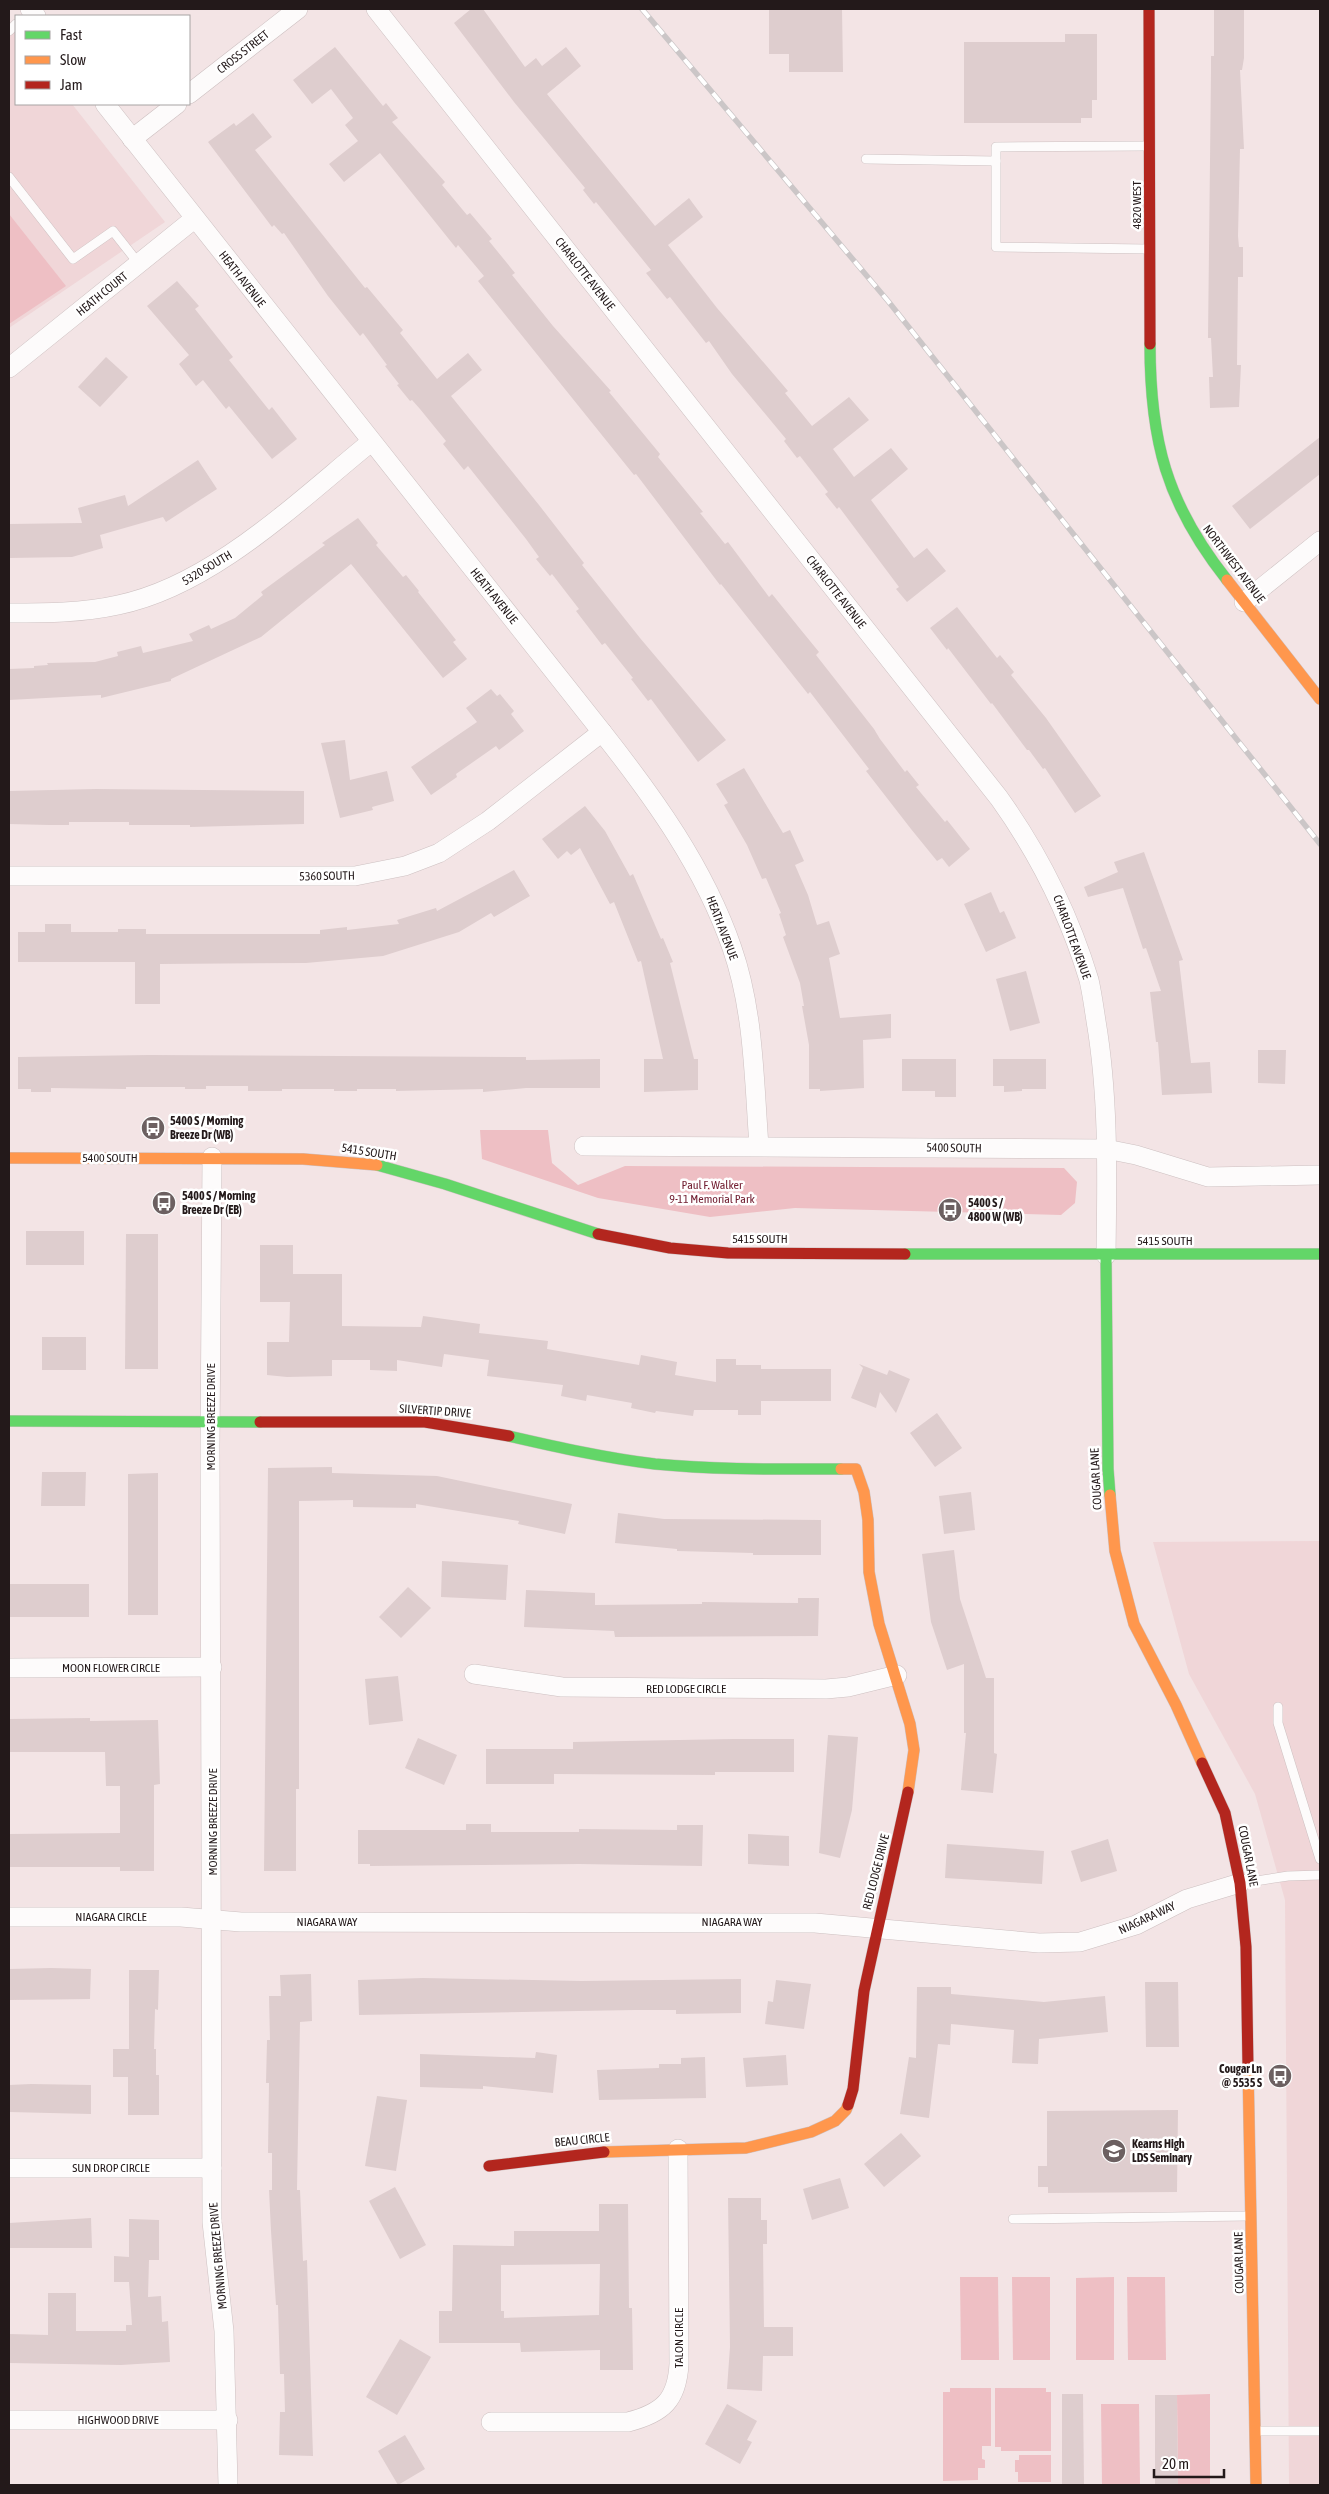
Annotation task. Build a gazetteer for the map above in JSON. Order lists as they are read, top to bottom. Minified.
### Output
{"streets":{"street":["CROSS STREET","4820 WEST","CHARLOTTE AVENUE","HEATH AVENUE","HEATH COURT","NORTHWEST AVENUE","5320 SOUTH","5360 SOUTH","5400 SOUTH","5415 SOUTH","SILVERTIP DRIVE","MORNING BREEZE DRIVE","COUGAR LANE","MOON FLOWER CIRCLE","RED LODGE CIRCLE","RED LODGE DRIVE","NIAGARA CIRCLE","NIAGARA WAY","BEAU CIRCLE","SUN DROP CIRCLE","TALON CIRCLE","HIGHWOOD DRIVE"]},"crossings":[["4820 WEST","NORTHWEST AVENUE"],["CHARLOTTE AVENUE","5400 SOUTH"],["CHARLOTTE AVENUE","5415 SOUTH"],["CHARLOTTE AVENUE","COUGAR LANE"],["HEATH AVENUE","HEATH COURT"],["HEATH AVENUE","5320 SOUTH"],["HEATH AVENUE","5360 SOUTH"],["HEATH AVENUE","5400 SOUTH"],["5400 SOUTH","5415 SOUTH"],["5400 SOUTH","MORNING BREEZE DRIVE"],["5415 SOUTH","MORNING BREEZE DRIVE"],["5415 SOUTH","COUGAR LANE"],["SILVERTIP DRIVE","MORNING BREEZE DRIVE"],["SILVERTIP DRIVE","RED LODGE DRIVE"],["MORNING BREEZE DRIVE","MOON FLOWER CIRCLE"],["MORNING BREEZE DRIVE","NIAGARA CIRCLE"],["MORNING BREEZE DRIVE","NIAGARA WAY"],["MORNING BREEZE DRIVE","SUN DROP CIRCLE"],["MORNING BREEZE DRIVE","HIGHWOOD DRIVE"],["COUGAR LANE","NIAGARA WAY"],["RED LODGE CIRCLE","RED LODGE DRIVE"],["RED LODGE DRIVE","NIAGARA WAY"],["RED LODGE DRIVE","BEAU CIRCLE"],["RED LODGE DRIVE","TALON CIRCLE"],["NIAGARA CIRCLE","NIAGARA WAY"],["BEAU CIRCLE","TALON CIRCLE"]],"parks":["Paul F. Walker 9-11 Memorial Park"],"places":{"bus stop":["5400 S / Morning Breeze Dr (WB)","5400 S / Morning Breeze Dr (EB)","5400 S / 4800 W (WB)","Cougar Ln @ 5535 S"],"school or university":["Kearns High LDS Seminary"]},"legend":["Fast","Slow","Jam"],"scale_bar":"20 m"}
